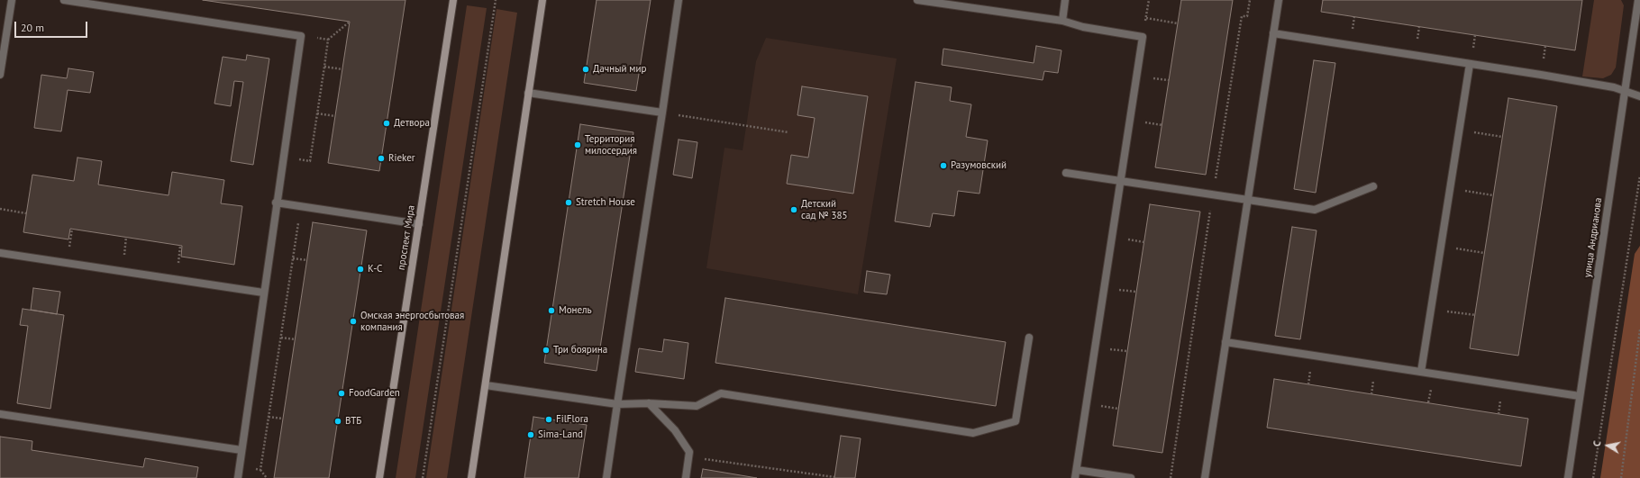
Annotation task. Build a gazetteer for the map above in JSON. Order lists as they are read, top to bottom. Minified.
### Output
{"streets":{"main road":["проспект Мира"],"street":["улица Андрианова"]},"places":["Дачный мир","Детвора","Территория милосердия","Rieker","Разумовский","Stretch House","Детский сад № 385","К-С","Монель","Омская энергосбытовая компания","Три боярина","FoodGarden","FilFlora","ВТБ","Sima-Land"],"scale_bar":"20 m","north":"left"}
